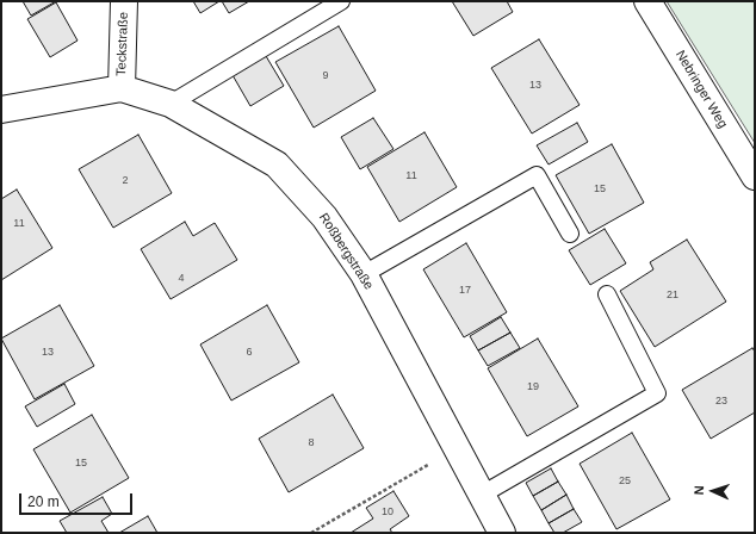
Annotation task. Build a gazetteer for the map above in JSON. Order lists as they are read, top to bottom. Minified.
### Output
{"streets":{"street":["Teckstraße","Nebringer Weg","Roßbergstraße"]},"crossings":[["Teckstraße","Roßbergstraße"]],"house_numbers":["9","13","11","2","15","11","4","17","21","13","6","19","23","8","15","25","10"],"scale_bar":"20 m","north":"left"}
